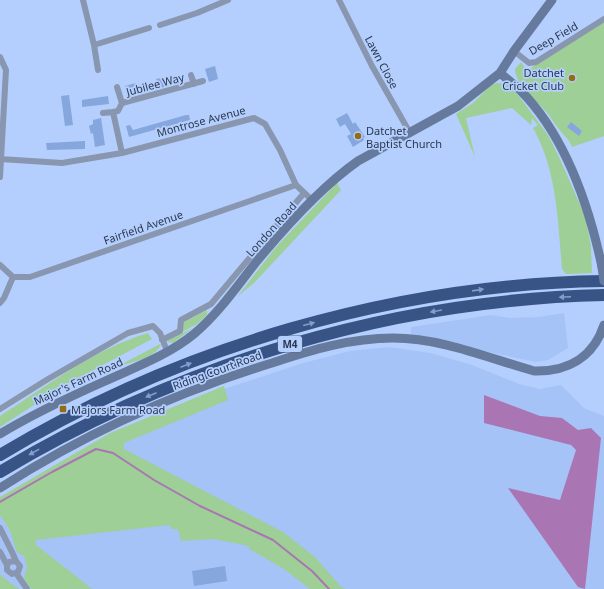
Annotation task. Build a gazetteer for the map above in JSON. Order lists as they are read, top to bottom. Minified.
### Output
{"streets":{"highway":["M4"],"street":["Deep Field","Lawn Close","Jubilee Way","Montrose Avenue","Fairfield Avenue","London Road","Riding Court Road","Major's Farm Road"]},"crossings":[["Deep Field","London Road"],["Lawn Close","London Road"],["Montrose Avenue","Fairfield Avenue"],["Montrose Avenue","London Road"],["London Road","Major's Farm Road"]],"places":{"other":["Datchet Cricket Club","Datchet Baptist Church"],"transit":["Majors Farm Road"]}}
